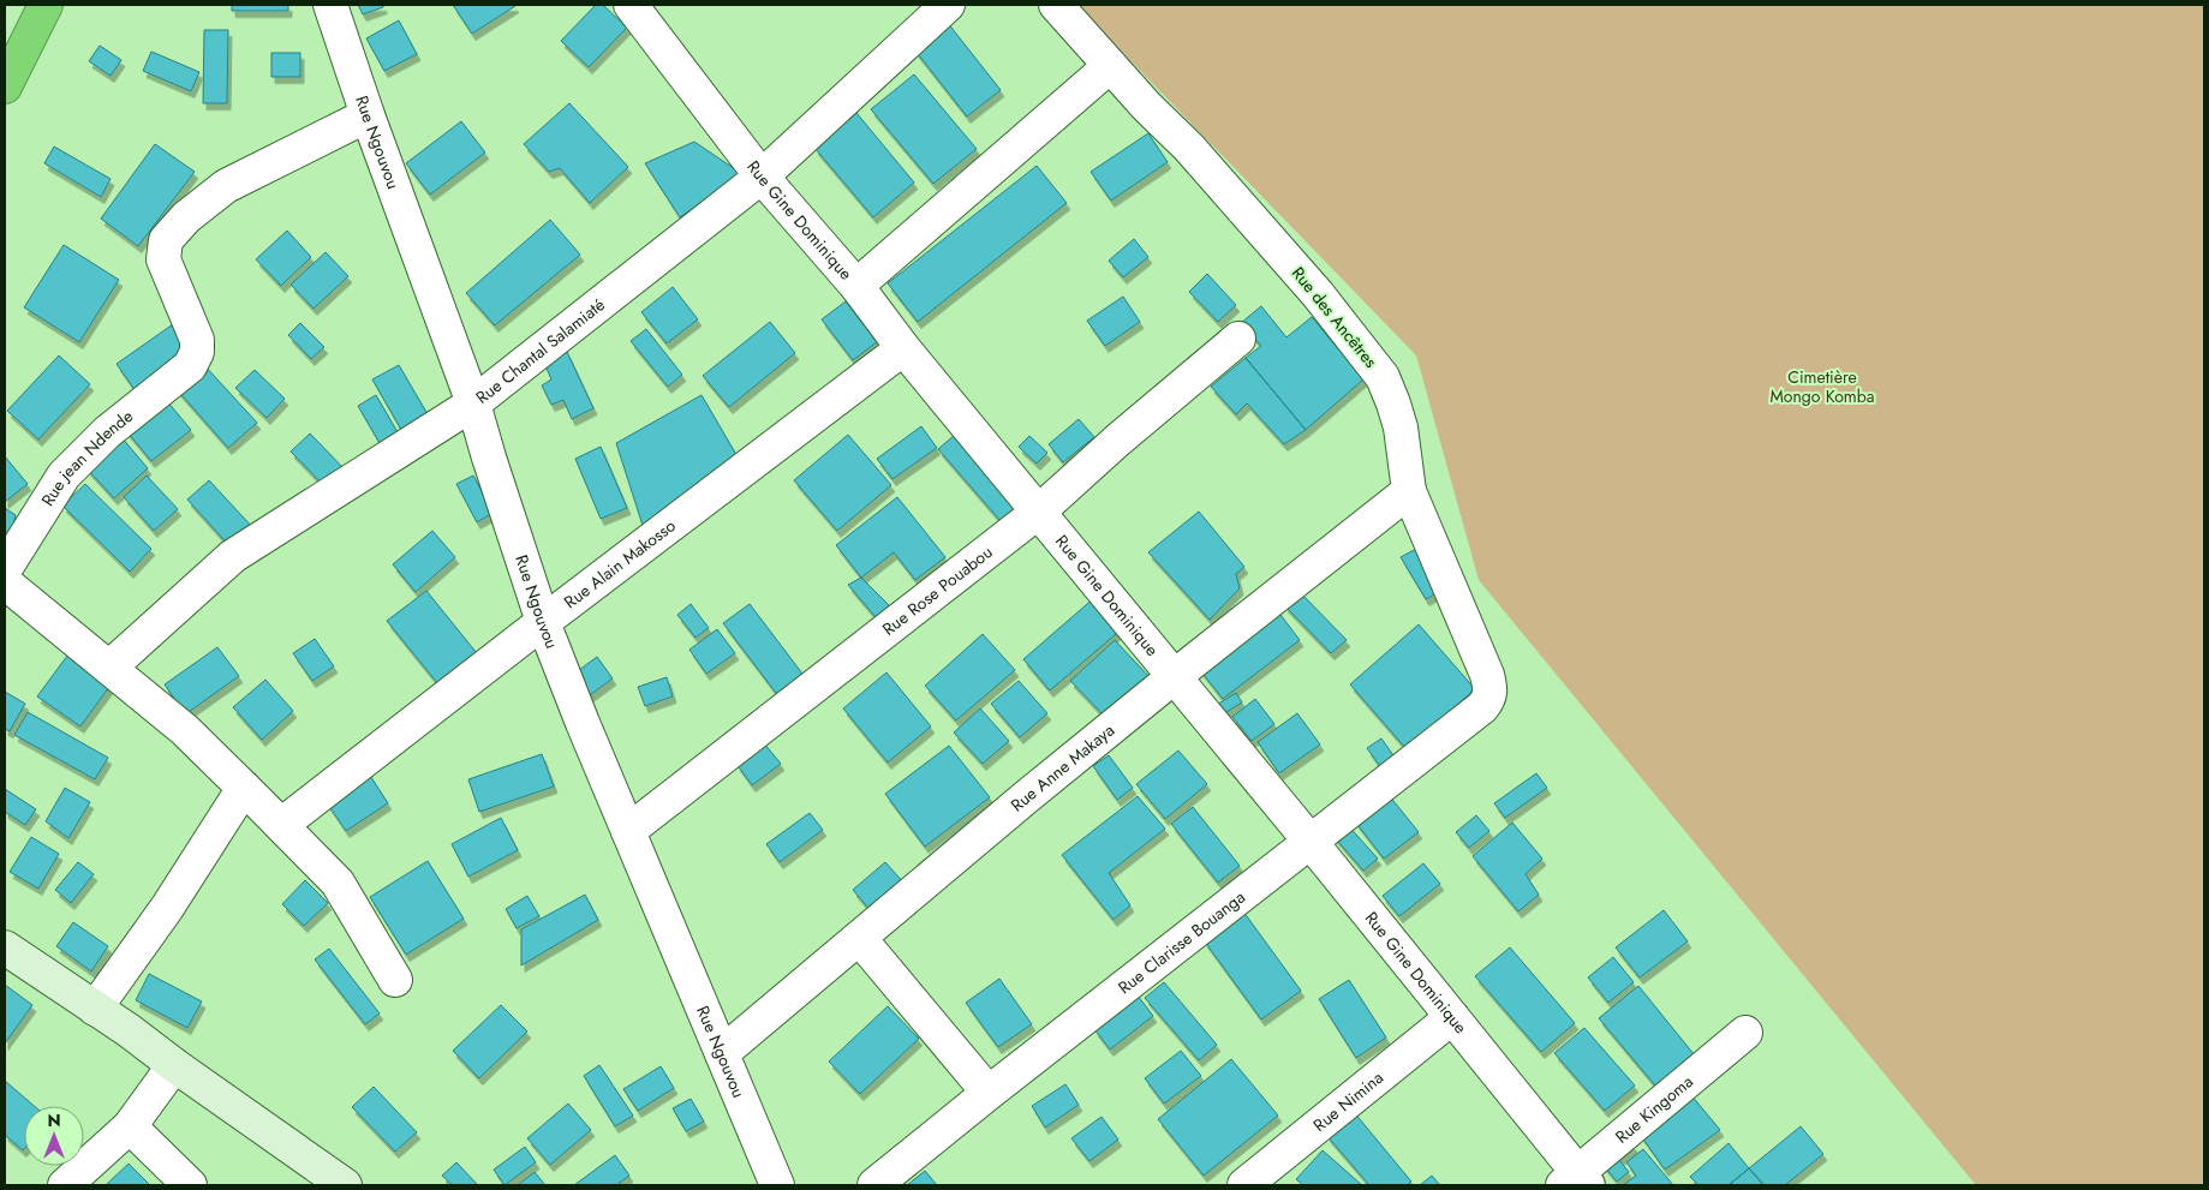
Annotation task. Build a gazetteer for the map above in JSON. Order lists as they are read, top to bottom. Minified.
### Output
{"streets":{"street":["Rue Ngouvou","Rue Gine Dominique","Rue des Ancêtres","Rue Chantal Salamiaté","Rue jean Ndende","Rue Alain Makosso","Rue Rose Pouabou","Rue Anne Makaya","Rue Clarisse Bouanga","Rue Nimina","Rue Kingoma"]},"crossings":[["Rue Ngouvou","Rue Chantal Salamiaté"],["Rue Ngouvou","Rue jean Ndende"],["Rue Ngouvou","Rue Alain Makosso"],["Rue Ngouvou","Rue Rose Pouabou"],["Rue Ngouvou","Rue Anne Makaya"],["Rue Gine Dominique","Rue Chantal Salamiaté"],["Rue Gine Dominique","Rue Alain Makosso"],["Rue Gine Dominique","Rue Rose Pouabou"],["Rue Gine Dominique","Rue Anne Makaya"],["Rue Gine Dominique","Rue Clarisse Bouanga"],["Rue Gine Dominique","Rue Nimina"],["Rue Gine Dominique","Rue Kingoma"],["Rue des Ancêtres","Rue Anne Makaya"],["Rue des Ancêtres","Rue Clarisse Bouanga"]],"parks":["Cimetière Mongo Komba"],"north":"top"}
